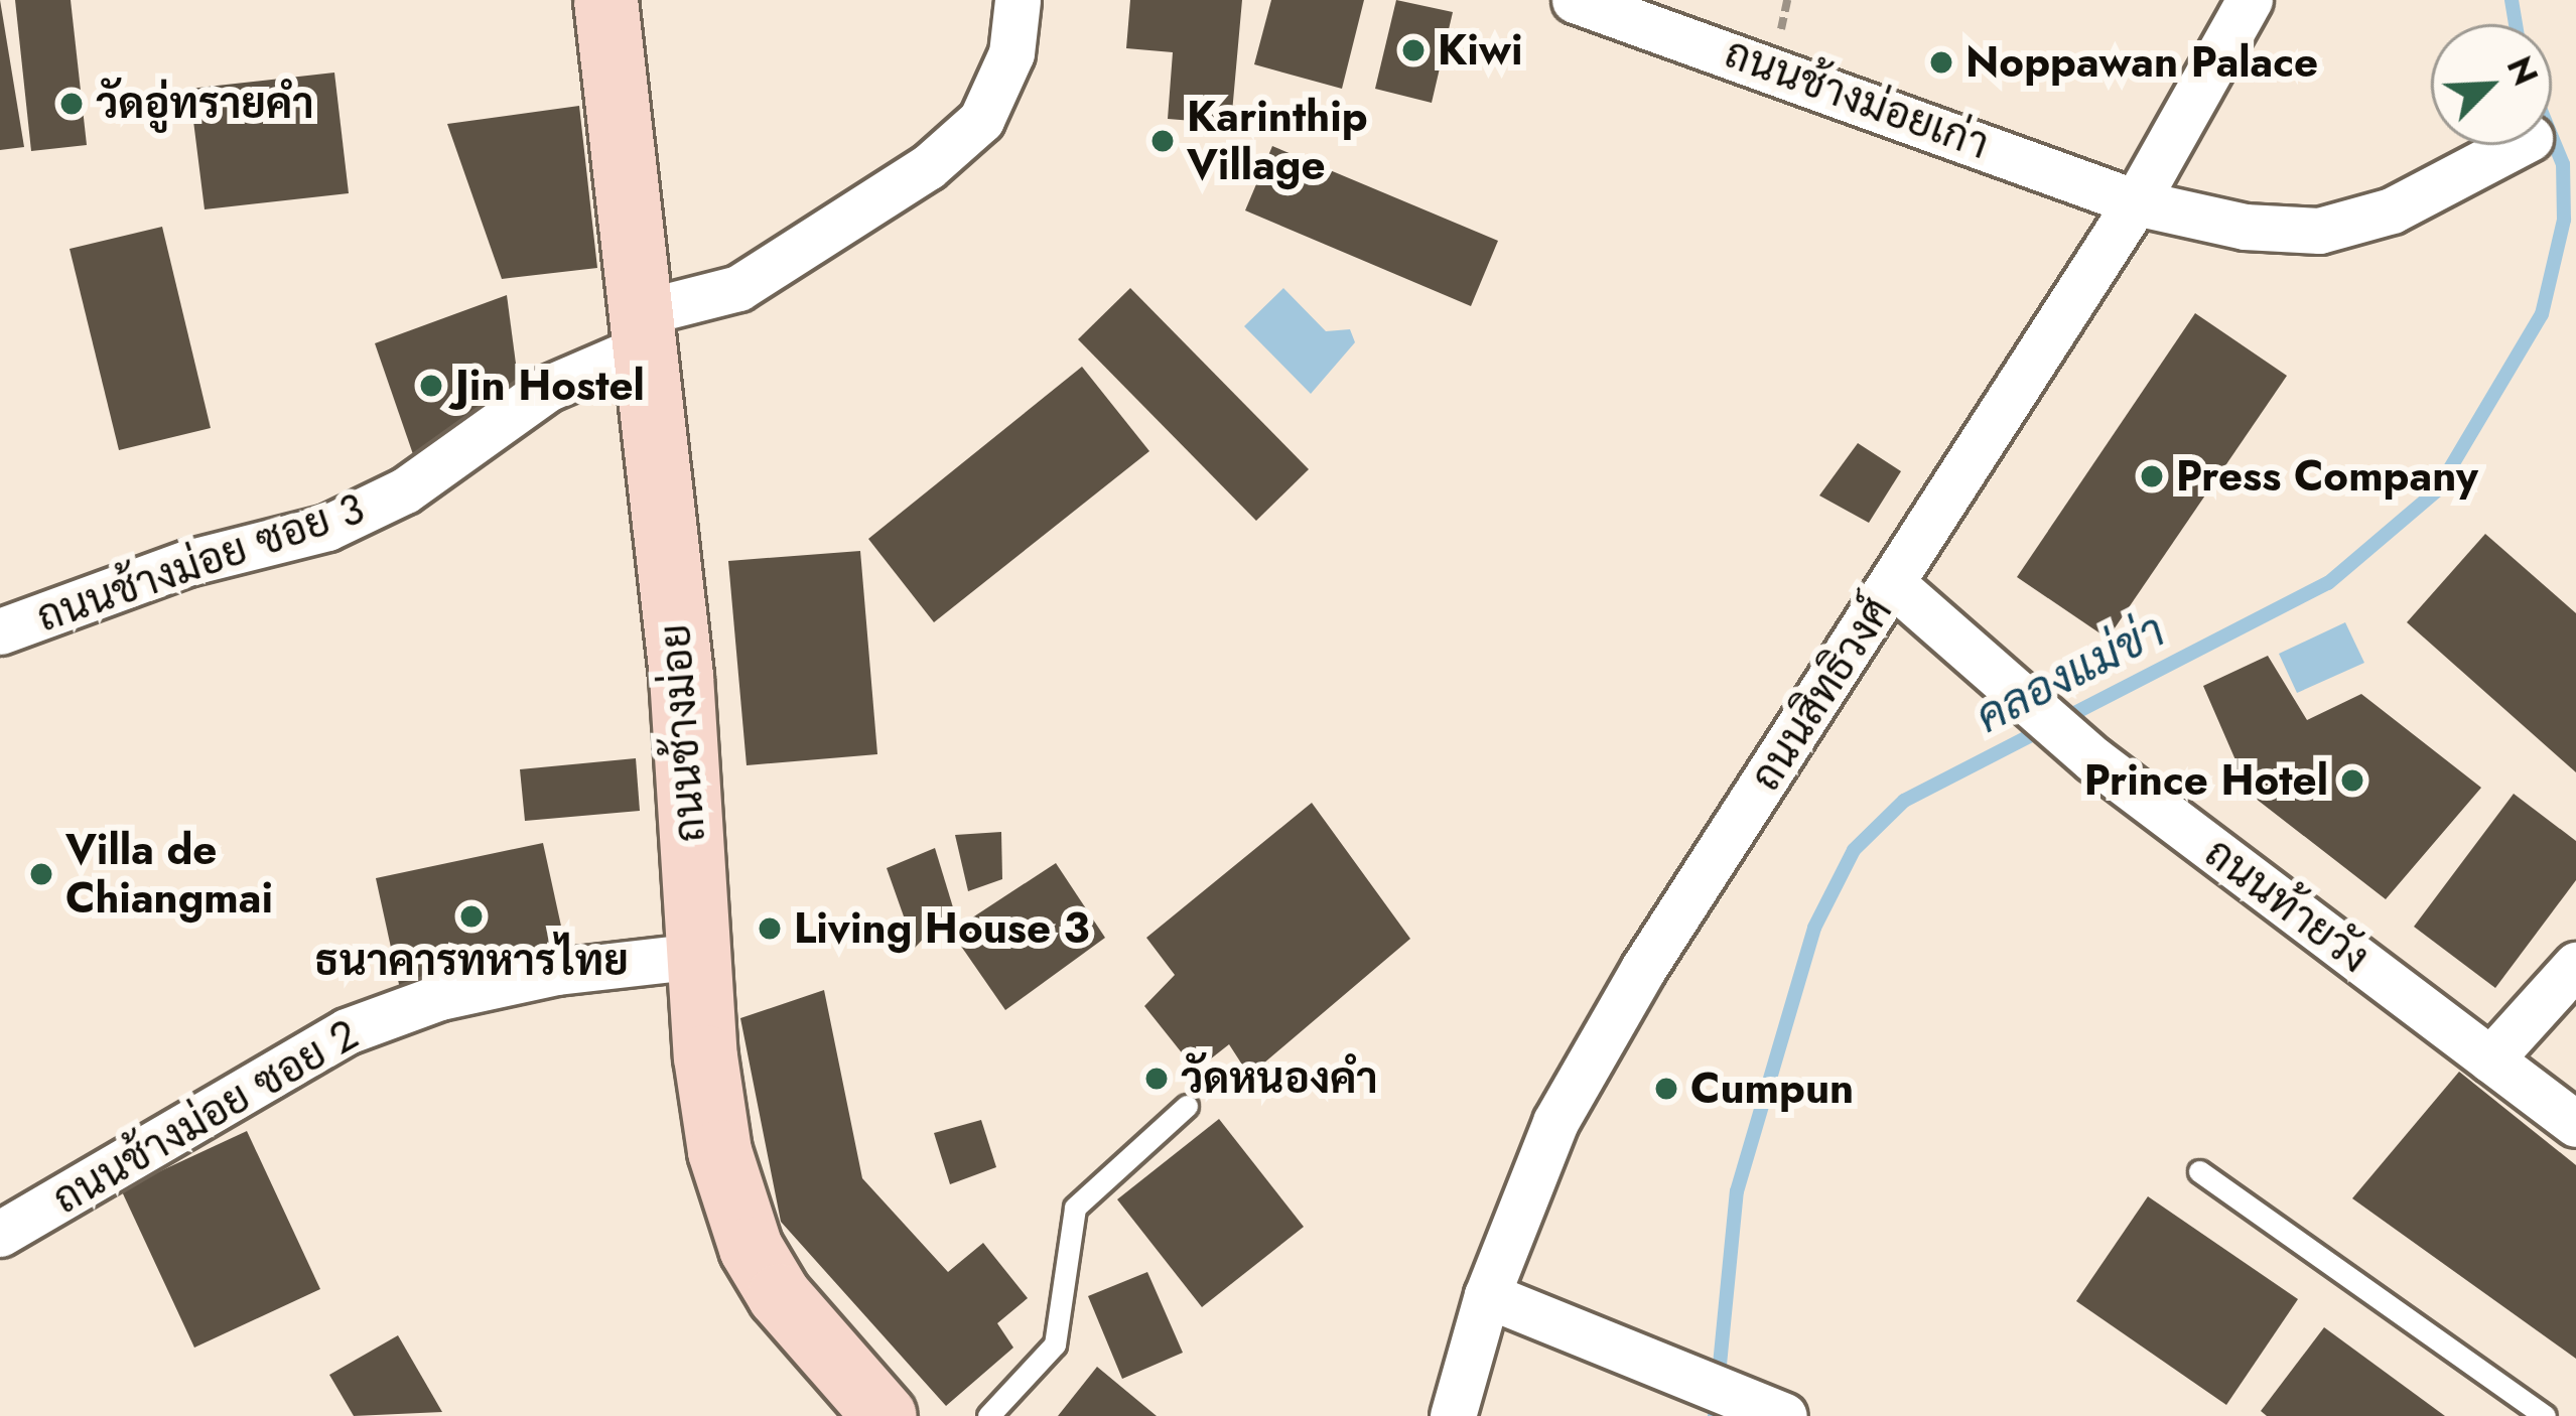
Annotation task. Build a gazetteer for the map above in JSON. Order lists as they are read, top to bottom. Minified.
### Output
{"streets":{"street":["ถนนช้างม่อยเก่า","ถนนช้างม่อย ซอย 3","ถนนสิทธิวงศ์","ถนนช้างม่อย","ถนนท้ายวัง","ถนนช้างม่อย ซอย 2"]},"crossings":[["ถนนช้างม่อยเก่า","ถนนสิทธิวงศ์"],["ถนนช้างม่อย ซอย 3","ถนนช้างม่อย"],["ถนนสิทธิวงศ์","ถนนท้ายวัง"],["ถนนช้างม่อย","ถนนช้างม่อย ซอย 2"]],"water":["คลองแม่ข่า"],"places":["Kiwi","Noppawan Palace","วัดอู่ทรายคำ","Karinthip Village","Jin Hostel","Press Company","Prince Hotel","Villa de Chiangmai","ธนาคารทหารไทย","Living House 3","วัดหนองคำ","Cumpun"],"north":"top right"}
